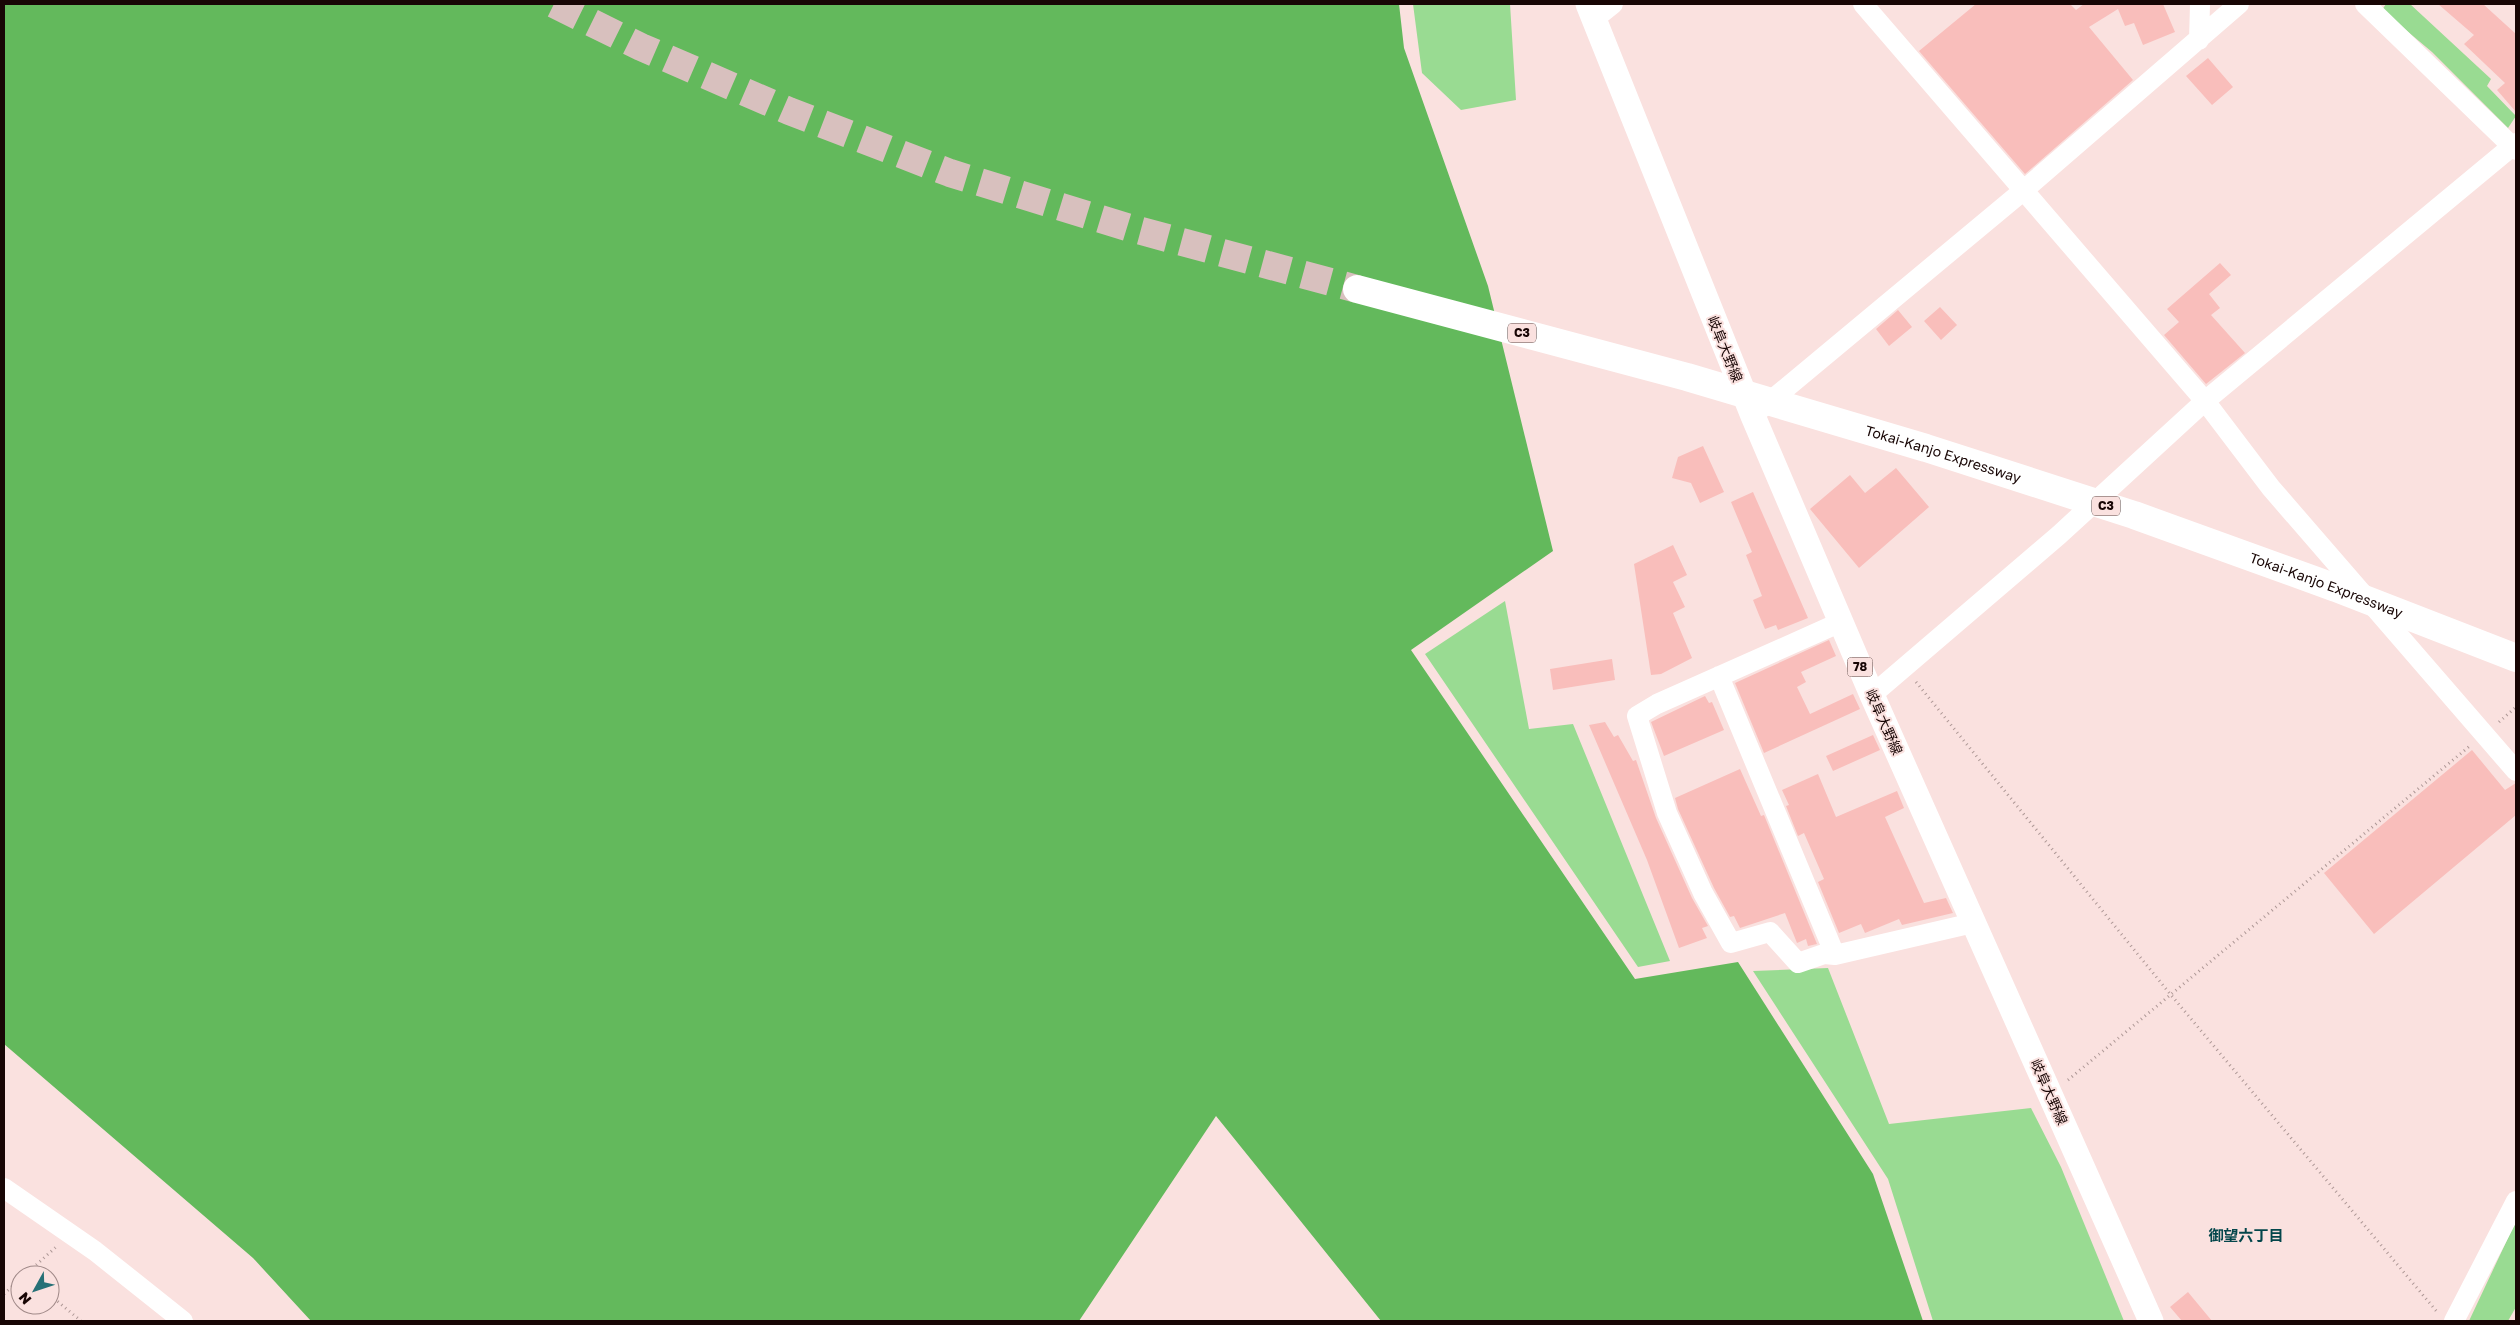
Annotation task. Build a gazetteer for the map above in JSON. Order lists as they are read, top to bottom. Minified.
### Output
{"streets":{"highway":["C3","Tokai-Kanjo Expressway"],"main road":["岐阜大野線","78"]},"districts":["御望六丁目"],"north":"bottom left"}
